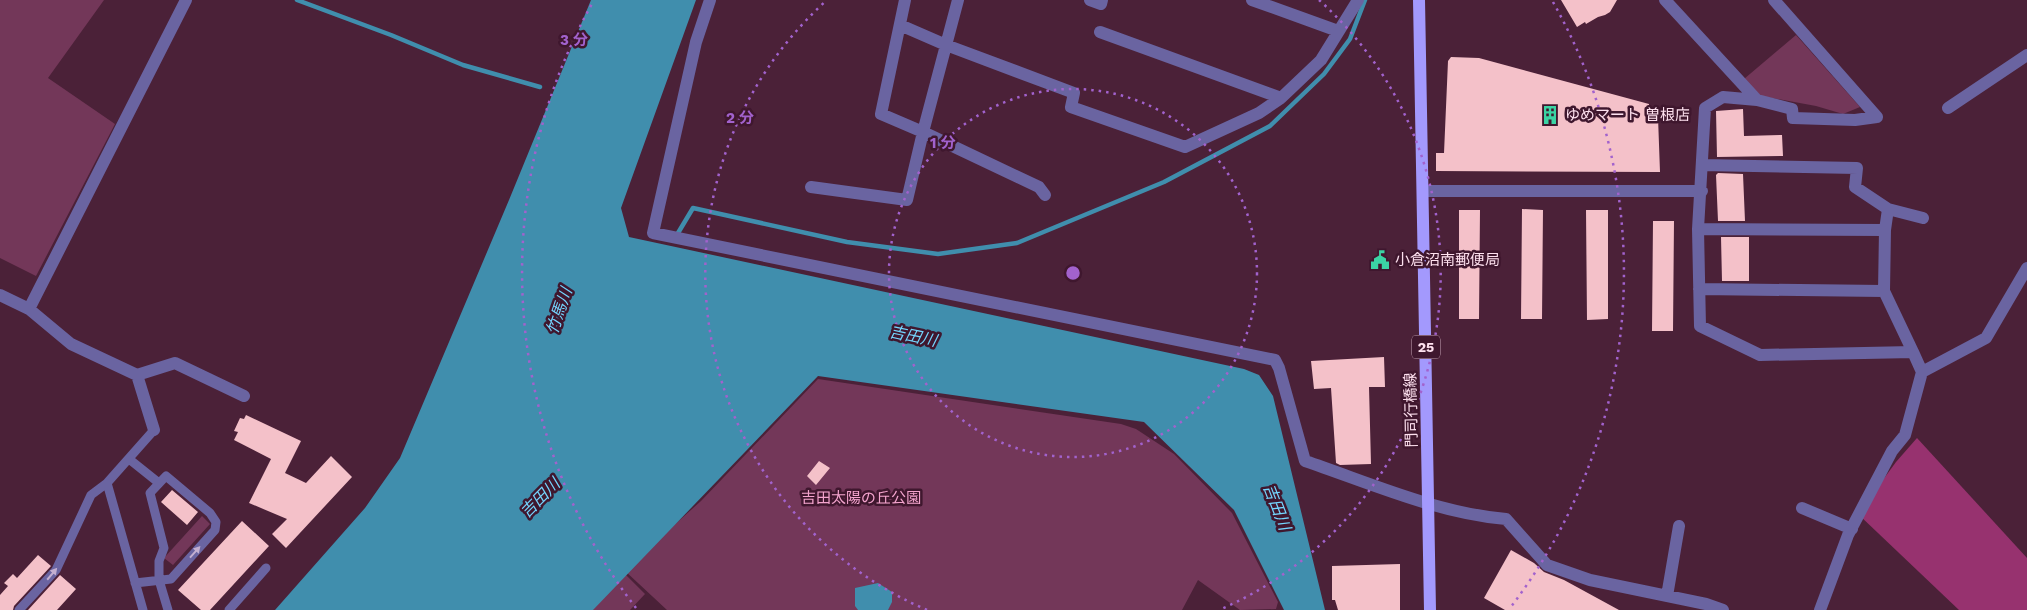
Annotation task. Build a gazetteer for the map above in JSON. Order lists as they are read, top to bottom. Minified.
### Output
{"streets":{"main road":["25","門司行橋線"]},"water":["竹馬川","吉田川"],"parks":["吉田太陽の丘公園"],"places":{"building":["ゆめマート 曽根店"],"public building":["小倉沼南郵便局"]},"rings":["3 分","2 分","1 分"]}
